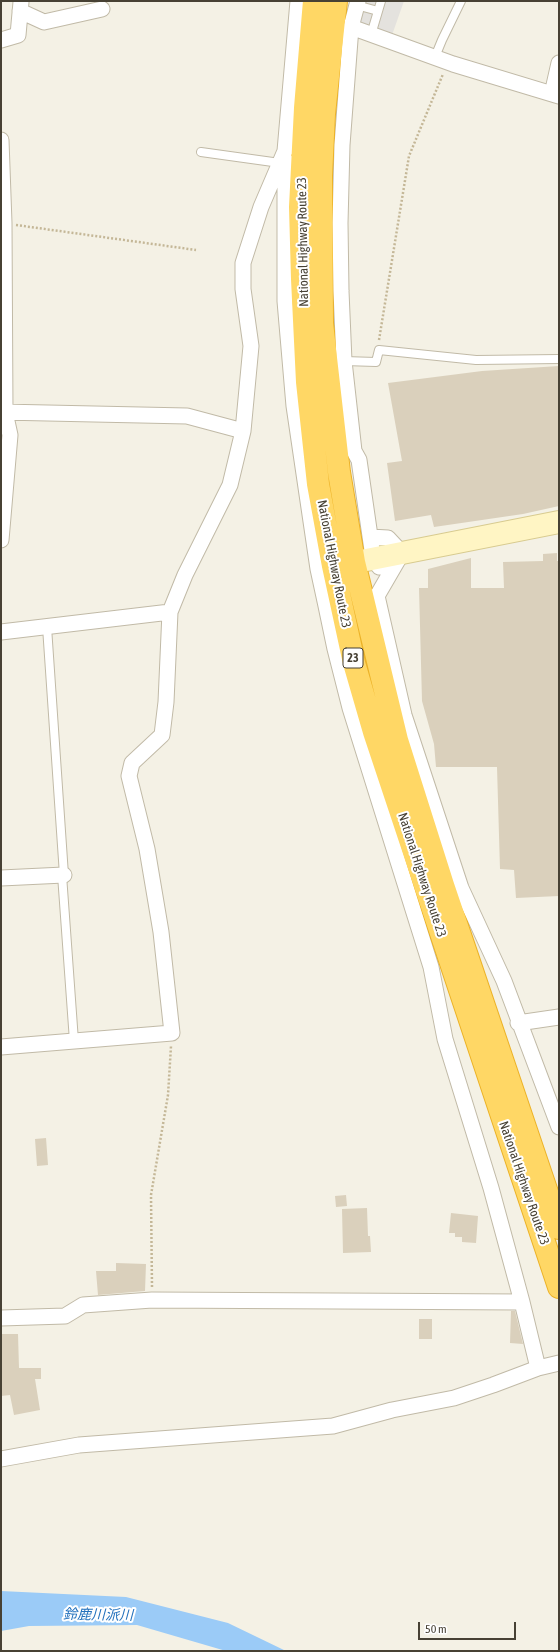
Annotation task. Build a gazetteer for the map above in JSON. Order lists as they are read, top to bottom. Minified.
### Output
{"streets":{"highway":["National Highway Route 23","23"]},"water":["鈴鹿川派川"],"scale_bar":"50 m"}
